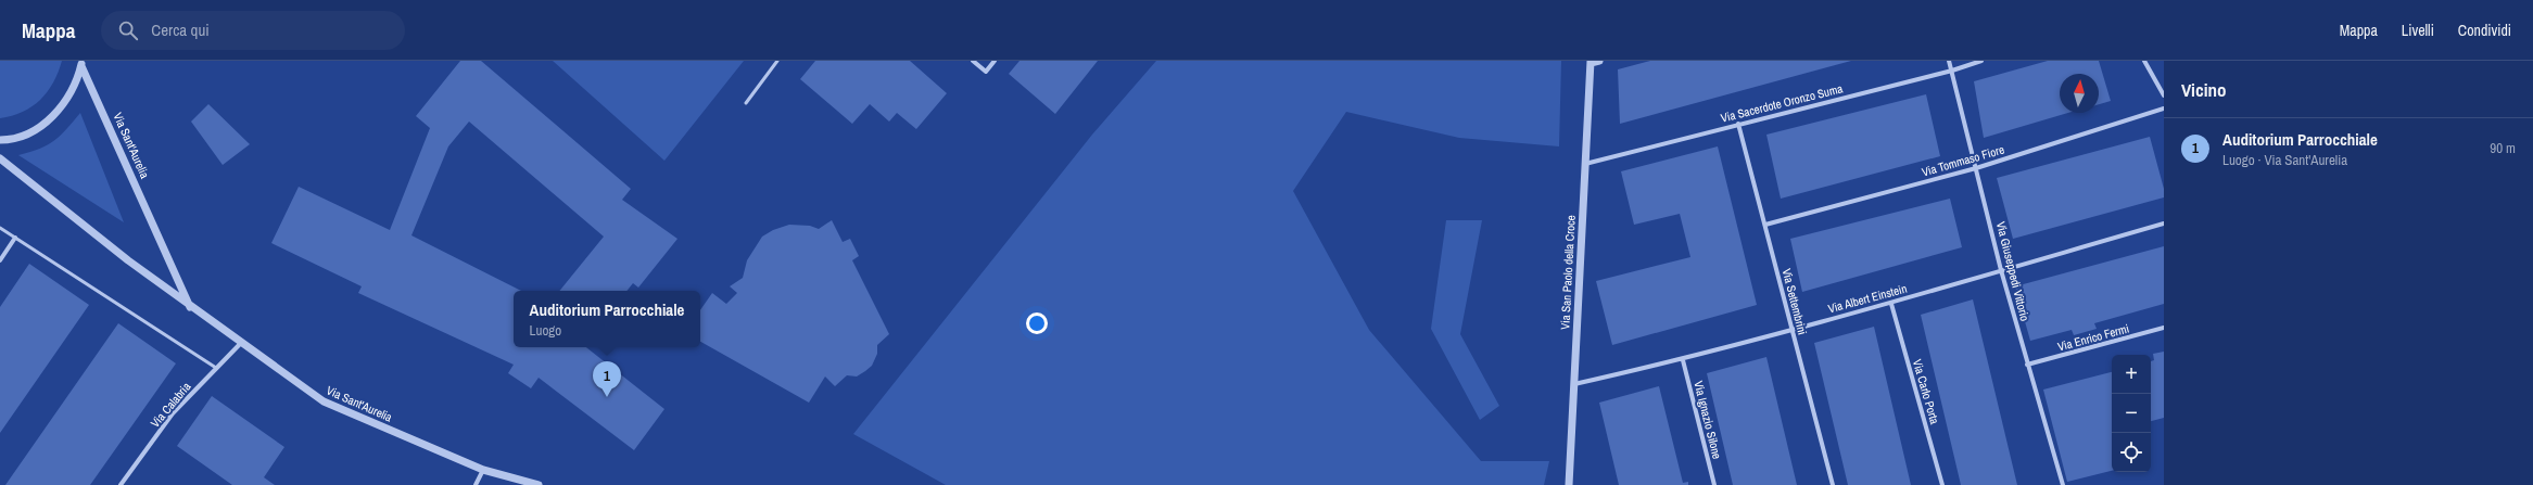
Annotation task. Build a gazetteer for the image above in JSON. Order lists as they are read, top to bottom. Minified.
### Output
{"streets":{"street":["Via Sacerdote Oronzo Suma","Via Sant'Aurelia","Via Tommaso Fiore","Via Giuseppedi Vittorio","Via San Paolo della Croce","Via Albert Einstein","Via Settembrini","Via Enrico Fermi","Via Carlo Porta","Via Calabria","Via Ignazio Silone"]},"crossings":[["Via Sacerdote Oronzo Suma","Via Giuseppedi Vittorio"],["Via Sacerdote Oronzo Suma","Via San Paolo della Croce"],["Via Sacerdote Oronzo Suma","Via Settembrini"],["Via Sant'Aurelia","Via Calabria"],["Via Tommaso Fiore","Via Giuseppedi Vittorio"],["Via Tommaso Fiore","Via Settembrini"],["Via Giuseppedi Vittorio","Via Albert Einstein"],["Via Giuseppedi Vittorio","Via Enrico Fermi"],["Via San Paolo della Croce","Via Albert Einstein"],["Via Albert Einstein","Via Settembrini"],["Via Albert Einstein","Via Carlo Porta"],["Via Albert Einstein","Via Ignazio Silone"]],"north":"top","page":{"header":"Mappa","search":"Cerca qui","nav":["Mappa","Livelli","Condividi"],"heading":"Vicino","list":[{"mark":"1","name":"Auditorium Parrocchiale","note":"Luogo · Via Sant'Aurelia","value":"90 m"}],"popup":["Auditorium Parrocchiale","Luogo"],"map_buttons":["+","−"],"pins":"1"}}
